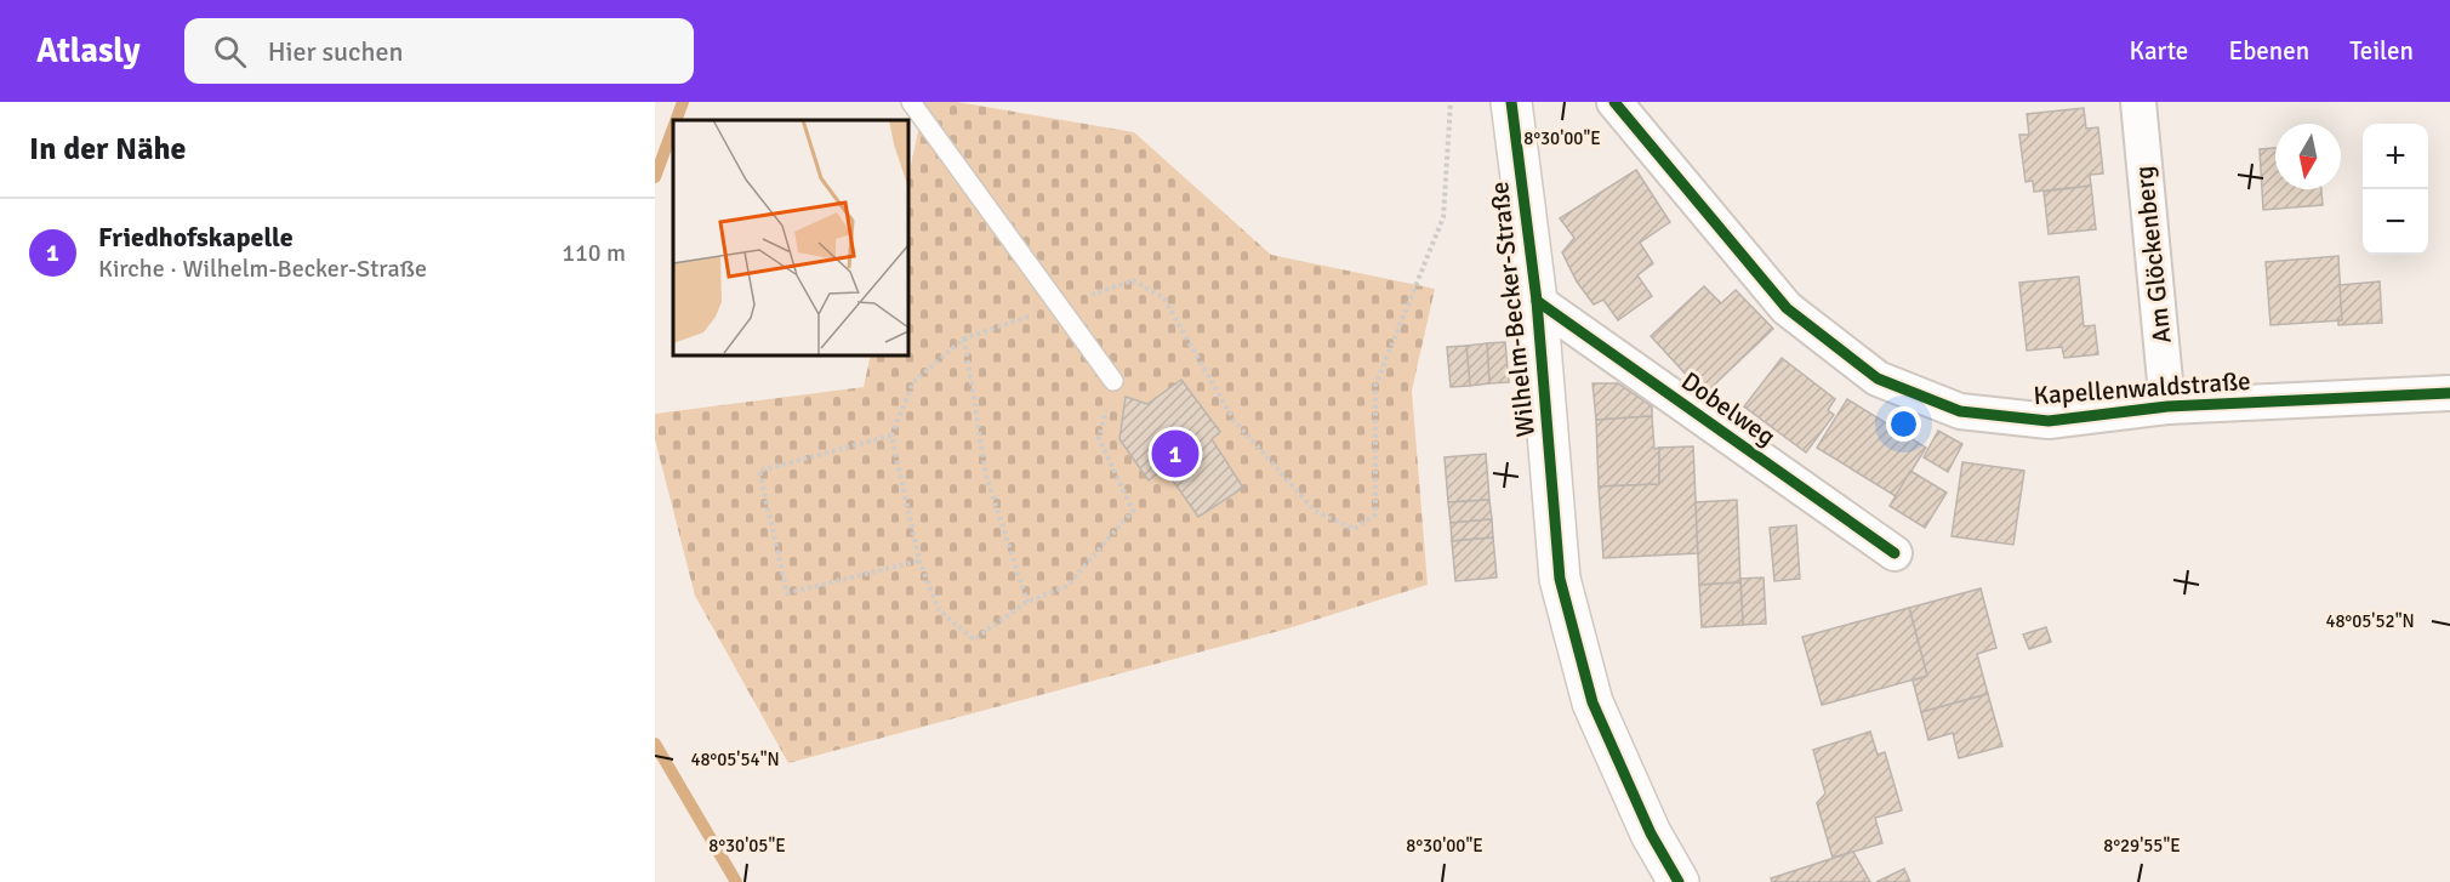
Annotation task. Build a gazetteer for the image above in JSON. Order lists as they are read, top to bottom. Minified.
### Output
{"streets":{"street":["Am Glöckenberg","Wilhelm-Becker-Straße","Kapellenwaldstraße","Dobelweg"]},"crossings":[["Am Glöckenberg","Kapellenwaldstraße"],["Wilhelm-Becker-Straße","Dobelweg"]],"north":"bottom","page":{"header":"Atlasly","search":"Hier suchen","nav":["Karte","Ebenen","Teilen"],"heading":"In der Nähe","map_buttons":["+","−"],"list":[{"mark":"1","name":"Friedhofskapelle","note":"Kirche · Wilhelm-Becker-Straße","value":"110 m"}],"pins":"1"},"coordinates":["8°30'00\"E","48°05'52\"N","48°05'54\"N","8°30'05\"E","8°29'55\"E"]}
